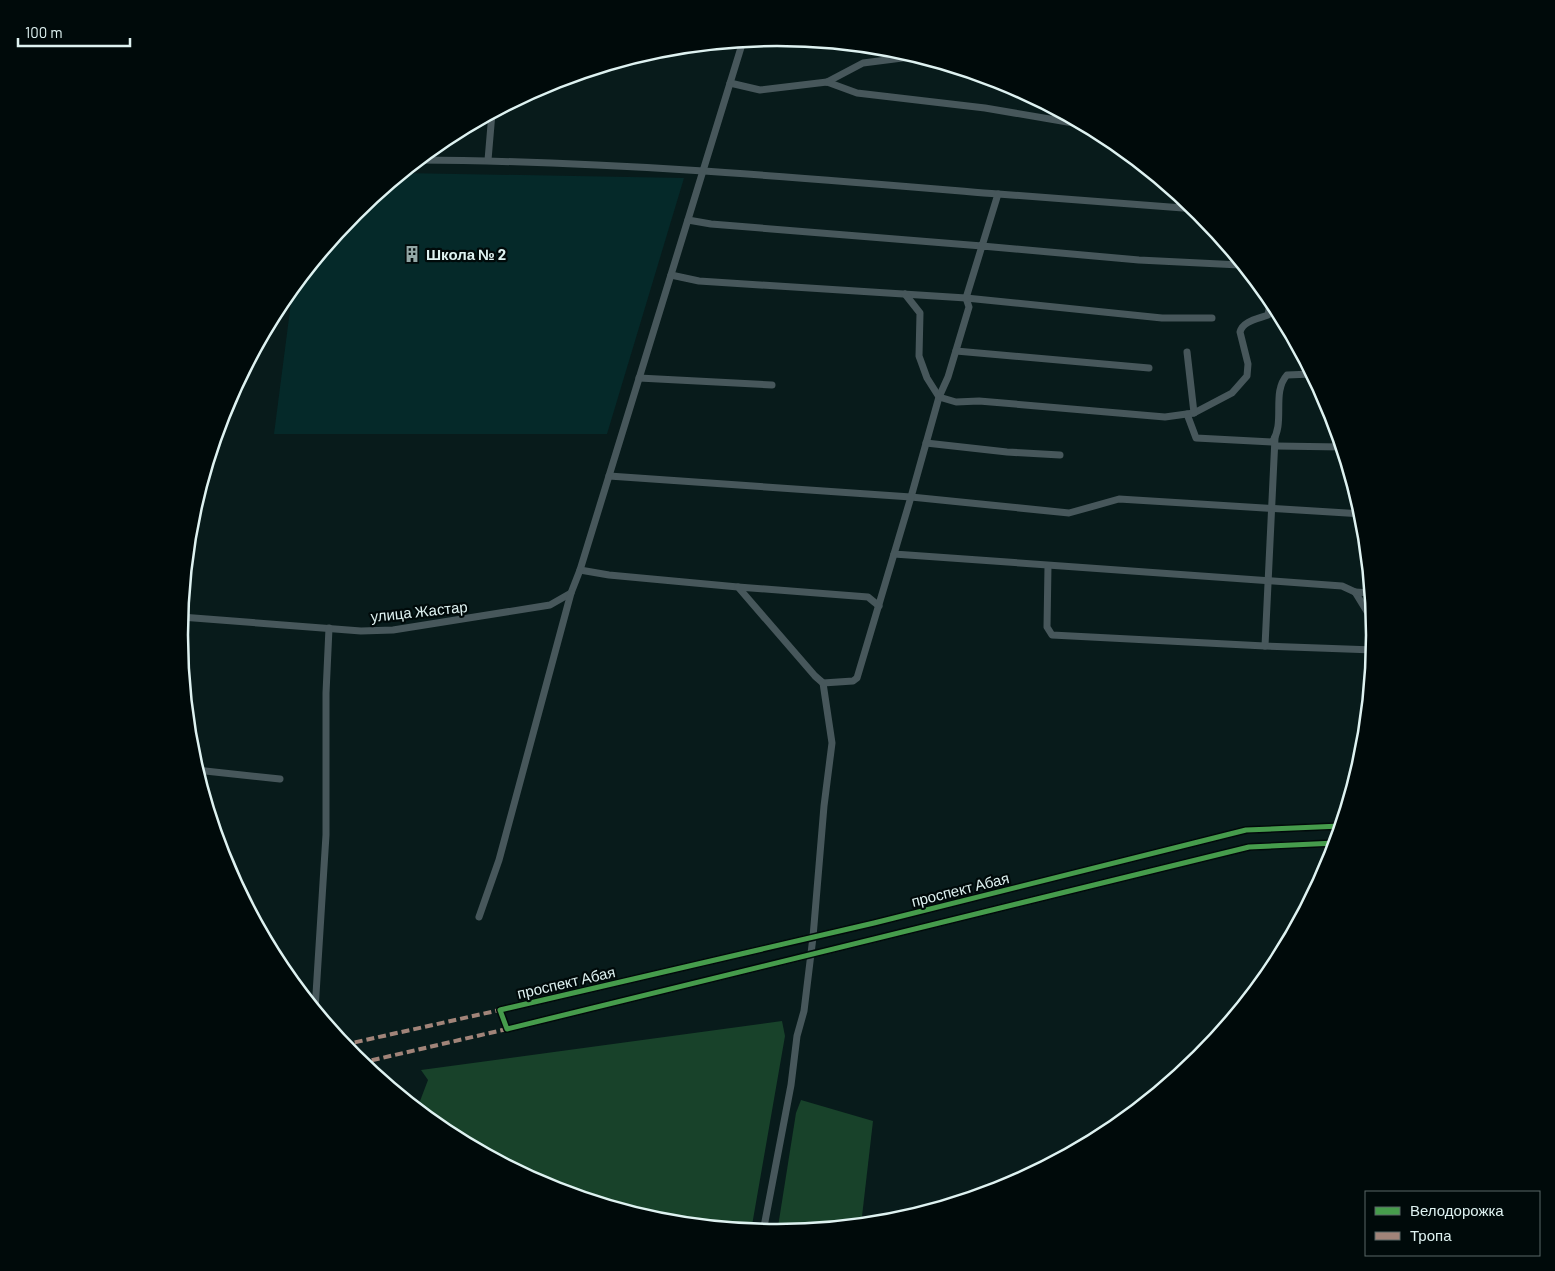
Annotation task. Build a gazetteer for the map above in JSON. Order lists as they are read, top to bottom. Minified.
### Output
{"streets":{"street":["улица Жастар","проспект Абая"]},"places":{"building":["Школа № 2"]},"legend":["Велодорожка","Тропа"],"scale_bar":"100 m"}
